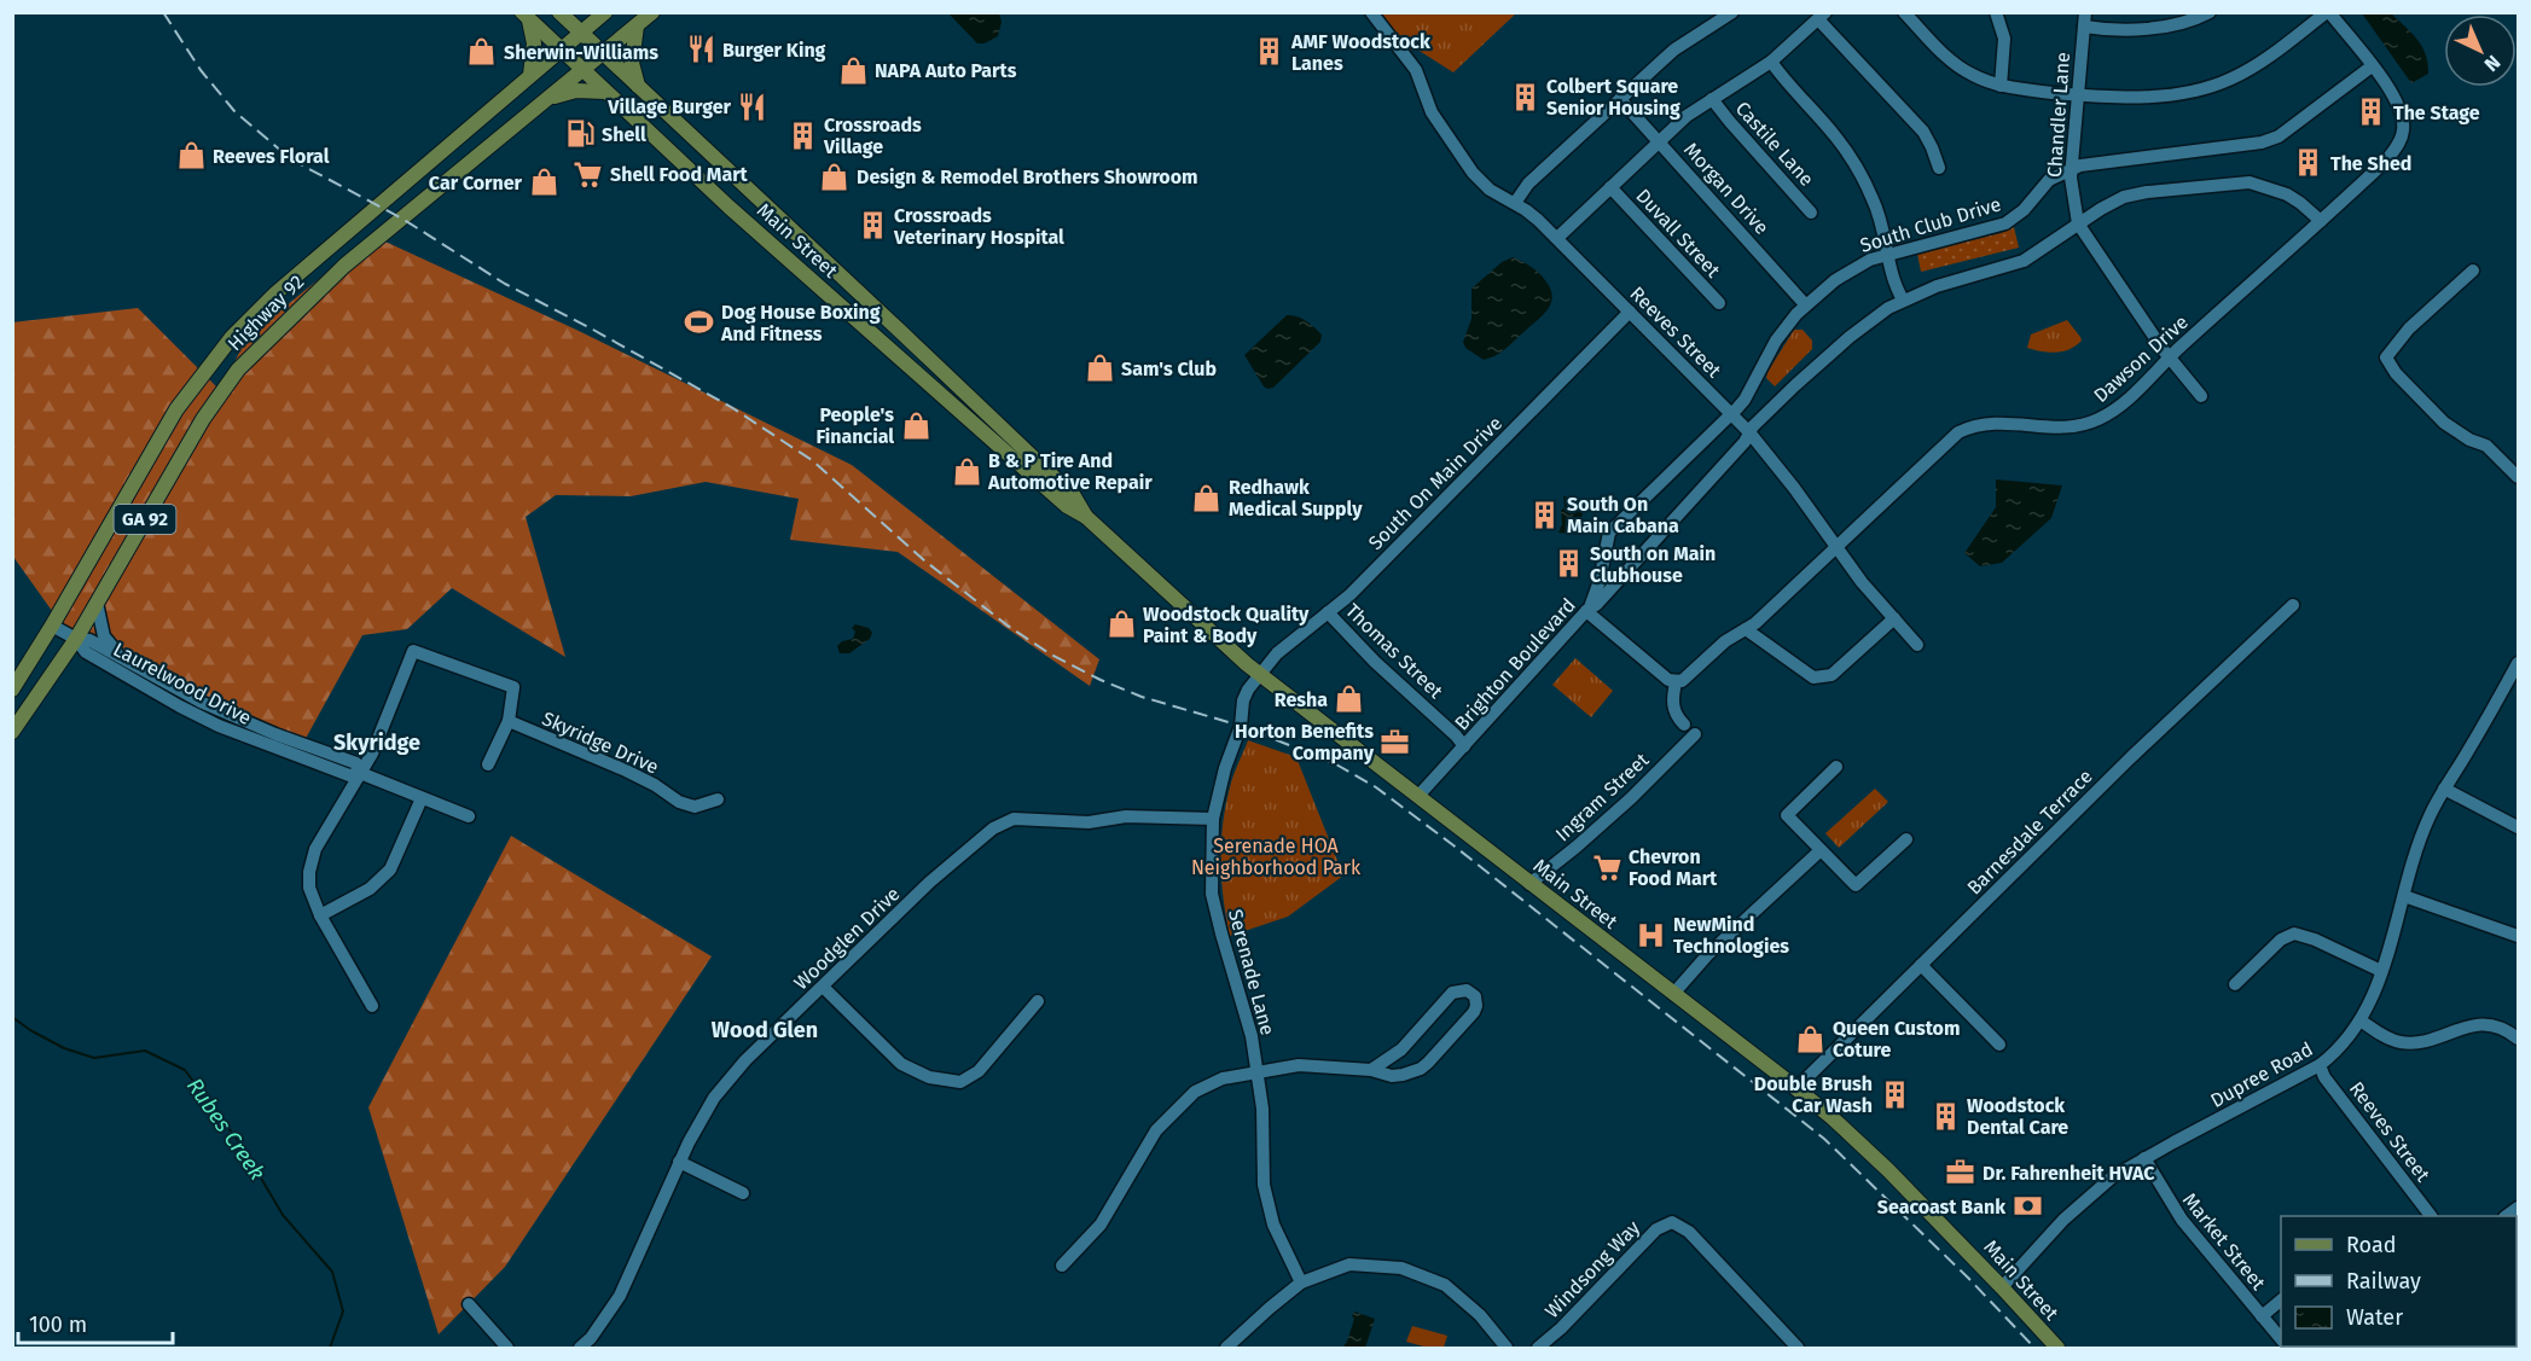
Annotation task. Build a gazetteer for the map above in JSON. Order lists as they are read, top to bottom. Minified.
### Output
{"streets":{"main road":["Main Street","Highway 92","GA 92"],"street":["Chandler Lane","Castile Lane","Morgan Drive","South Club Drive","Duvall Street","Reeves Street","Dawson Drive","South On Main Drive","Thomas Street","Brighton Boulevard","Laurelwood Drive","Skyridge Drive","Ingram Street","Barnesdale Terrace","Woodglen Drive","Serenade Lane","Dupree Road","Market Street","Windsong Way"]},"crossings":[["Chandler Lane","South Club Drive"],["Chandler Lane","Dawson Drive"],["Chandler Lane","Brighton Boulevard"],["Morgan Drive","South Club Drive"],["South Club Drive","Reeves Street"],["South Club Drive","Dawson Drive"],["South Club Drive","Brighton Boulevard"],["Main Street","Highway 92"],["Main Street","South On Main Drive"],["Main Street","Brighton Boulevard"],["Main Street","Ingram Street"],["Main Street","Barnesdale Terrace"],["Main Street","Serenade Lane"],["Main Street","Dupree Road"],["Highway 92","Laurelwood Drive"],["Reeves Street","Dawson Drive"],["Reeves Street","South On Main Drive"],["Reeves Street","Brighton Boulevard"],["Reeves Street","Dupree Road"],["Dawson Drive","Brighton Boulevard"],["South On Main Drive","Thomas Street"],["South On Main Drive","Serenade Lane"],["Thomas Street","Brighton Boulevard"],["Woodglen Drive","Serenade Lane"],["Dupree Road","Market Street"]],"districts":["Skyridge","Wood Glen"],"water":["Rubes Creek"],"parks":["Serenade HOA Neighborhood Park"],"places":{"restaurant":["Burger King","Village Burger"],"shop":["Sherwin-Williams","NAPA Auto Parts","Reeves Floral","Design & Remodel Brothers Showroom","Car Corner","Sam's Club","People's Financial","B & P Tire And Automotive Repair","Redhawk Medical Supply","Woodstock Quality Paint & Body","Resha","Queen Custom Coture"],"building":["AMF Woodstock Lanes","Colbert Square Senior Housing","The Stage","Crossroads Village","The Shed","Crossroads Veterinary Hospital","South On Main Cabana","South on Main Clubhouse","Double Brush Car Wash","Woodstock Dental Care"],"fuel station":["Shell"],"supermarket":["Shell Food Mart","Chevron Food Mart"],"sports":["Dog House Boxing And Fitness"],"office":["Horton Benefits Company","Dr. Fahrenheit HVAC"],"hospital":["NewMind Technologies"],"bank":["Seacoast Bank"]},"legend":["Road","Railway","Water"],"scale_bar":"100 m","north":"bottom right"}
